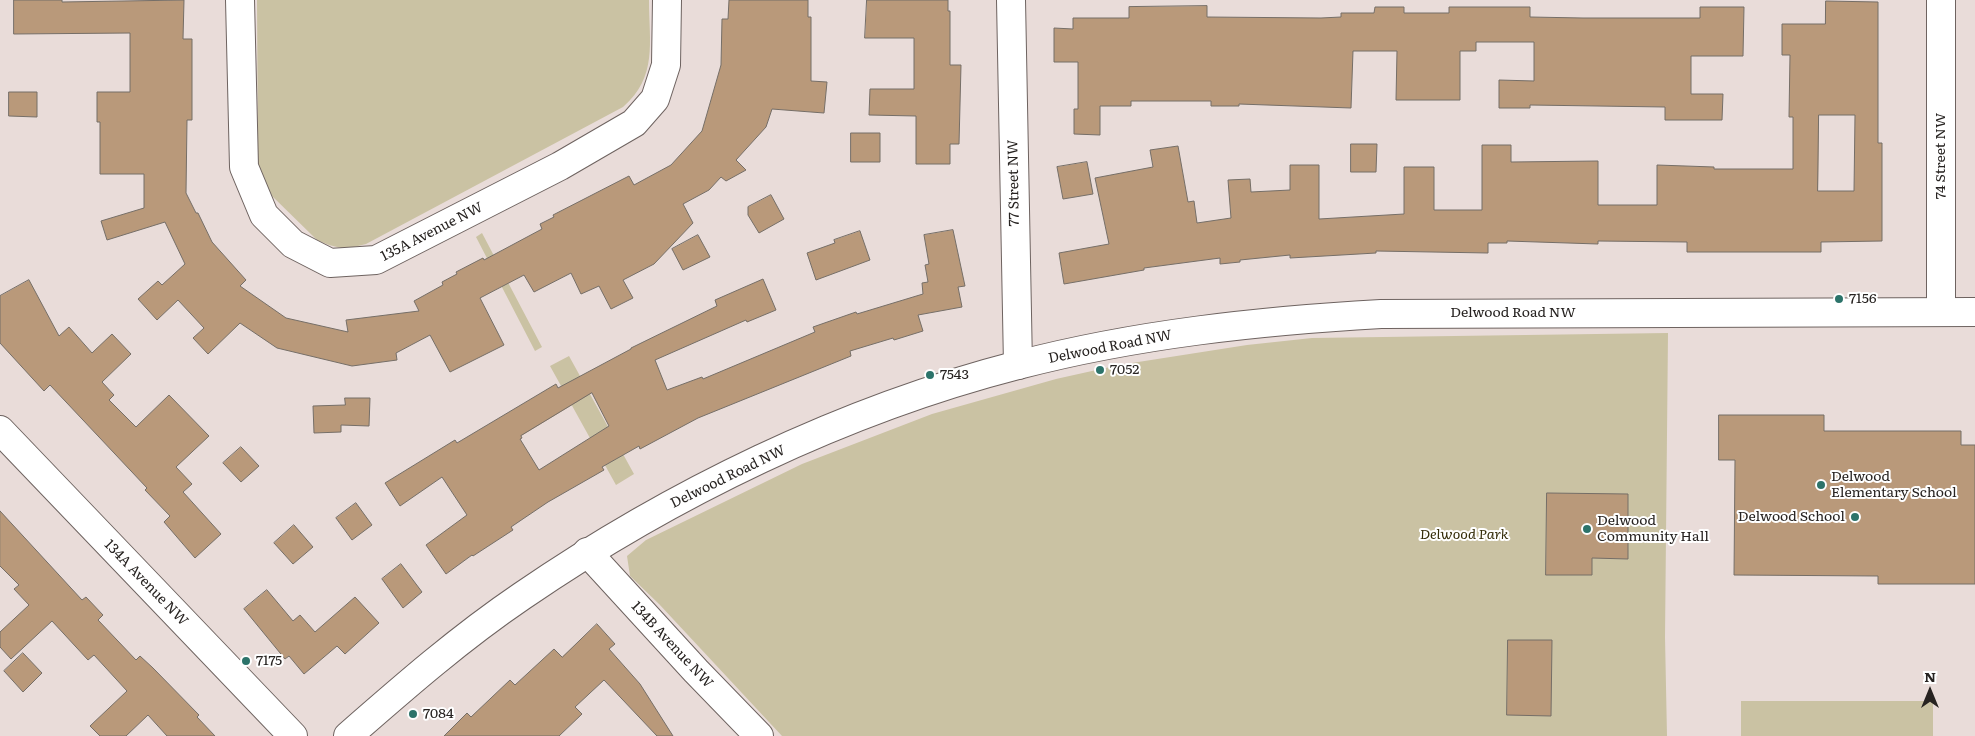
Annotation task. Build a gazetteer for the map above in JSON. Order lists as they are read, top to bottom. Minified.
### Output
{"streets":{"street":["74 Street NW","77 Street NW","135A Avenue NW","Delwood Road NW","134A Avenue NW","134B Avenue NW"]},"crossings":[["74 Street NW","Delwood Road NW"],["77 Street NW","Delwood Road NW"],["Delwood Road NW","134B Avenue NW"]],"parks":["Delwood Park"],"places":["7156","7052","7543","Delwood Elementary School","Delwood School","Delwood Community Hall","7175","7084"],"north":"top"}
